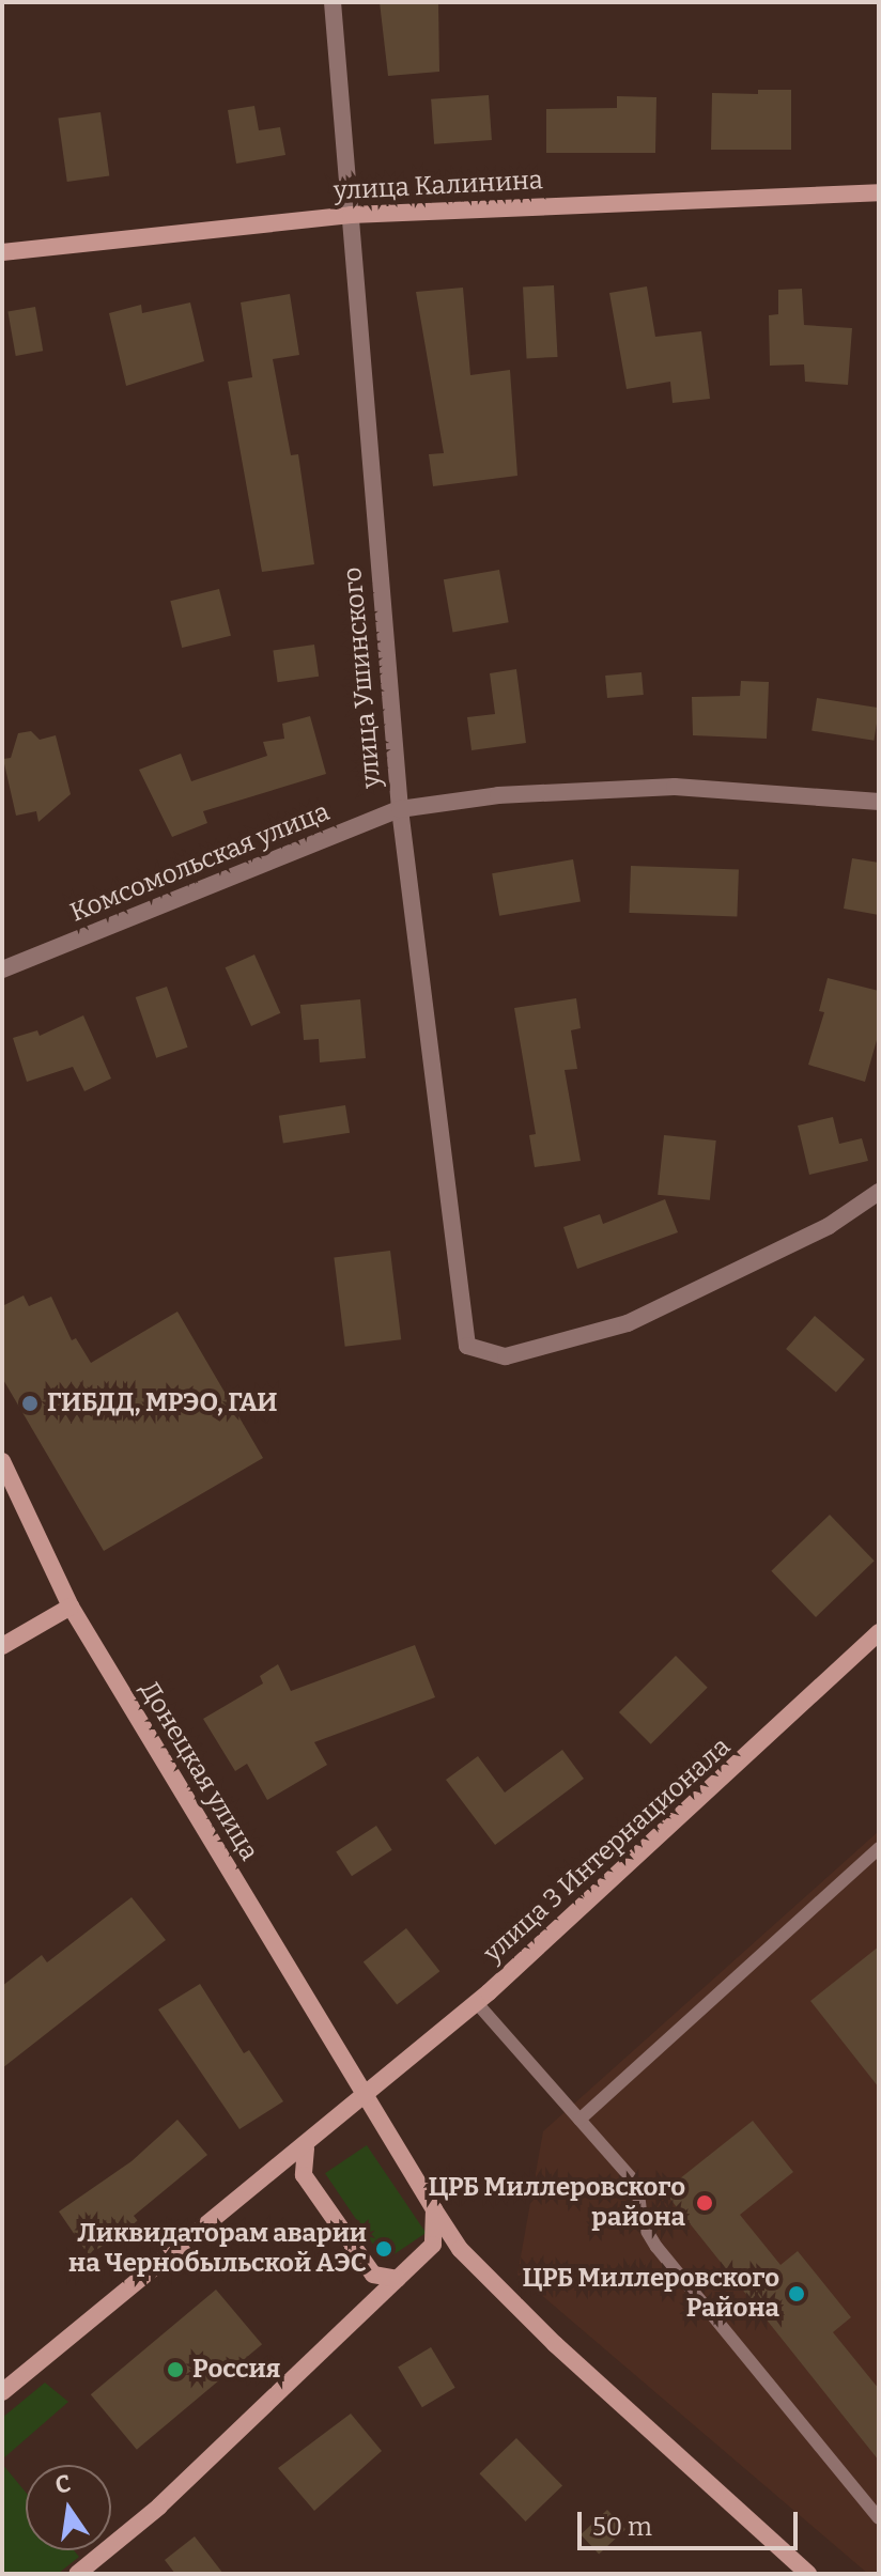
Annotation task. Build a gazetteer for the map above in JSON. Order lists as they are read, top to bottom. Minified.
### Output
{"streets":{"street":["улица Калинина","улица Ушинского","Комсомольская улица","Донецкая улица","улица 3 Интернационала"]},"crossings":[["улица Калинина","улица Ушинского"],["улица Ушинского","Комсомольская улица"],["Донецкая улица","улица 3 Интернационала"]],"places":["ГИБДД, МРЭО, ГАИ","ЦРБ Миллеровского района","Ликвидаторам аварии на Чернобыльской АЭС","ЦРБ Миллеровского Района","Россия"],"scale_bar":"50 m","north":"top"}
